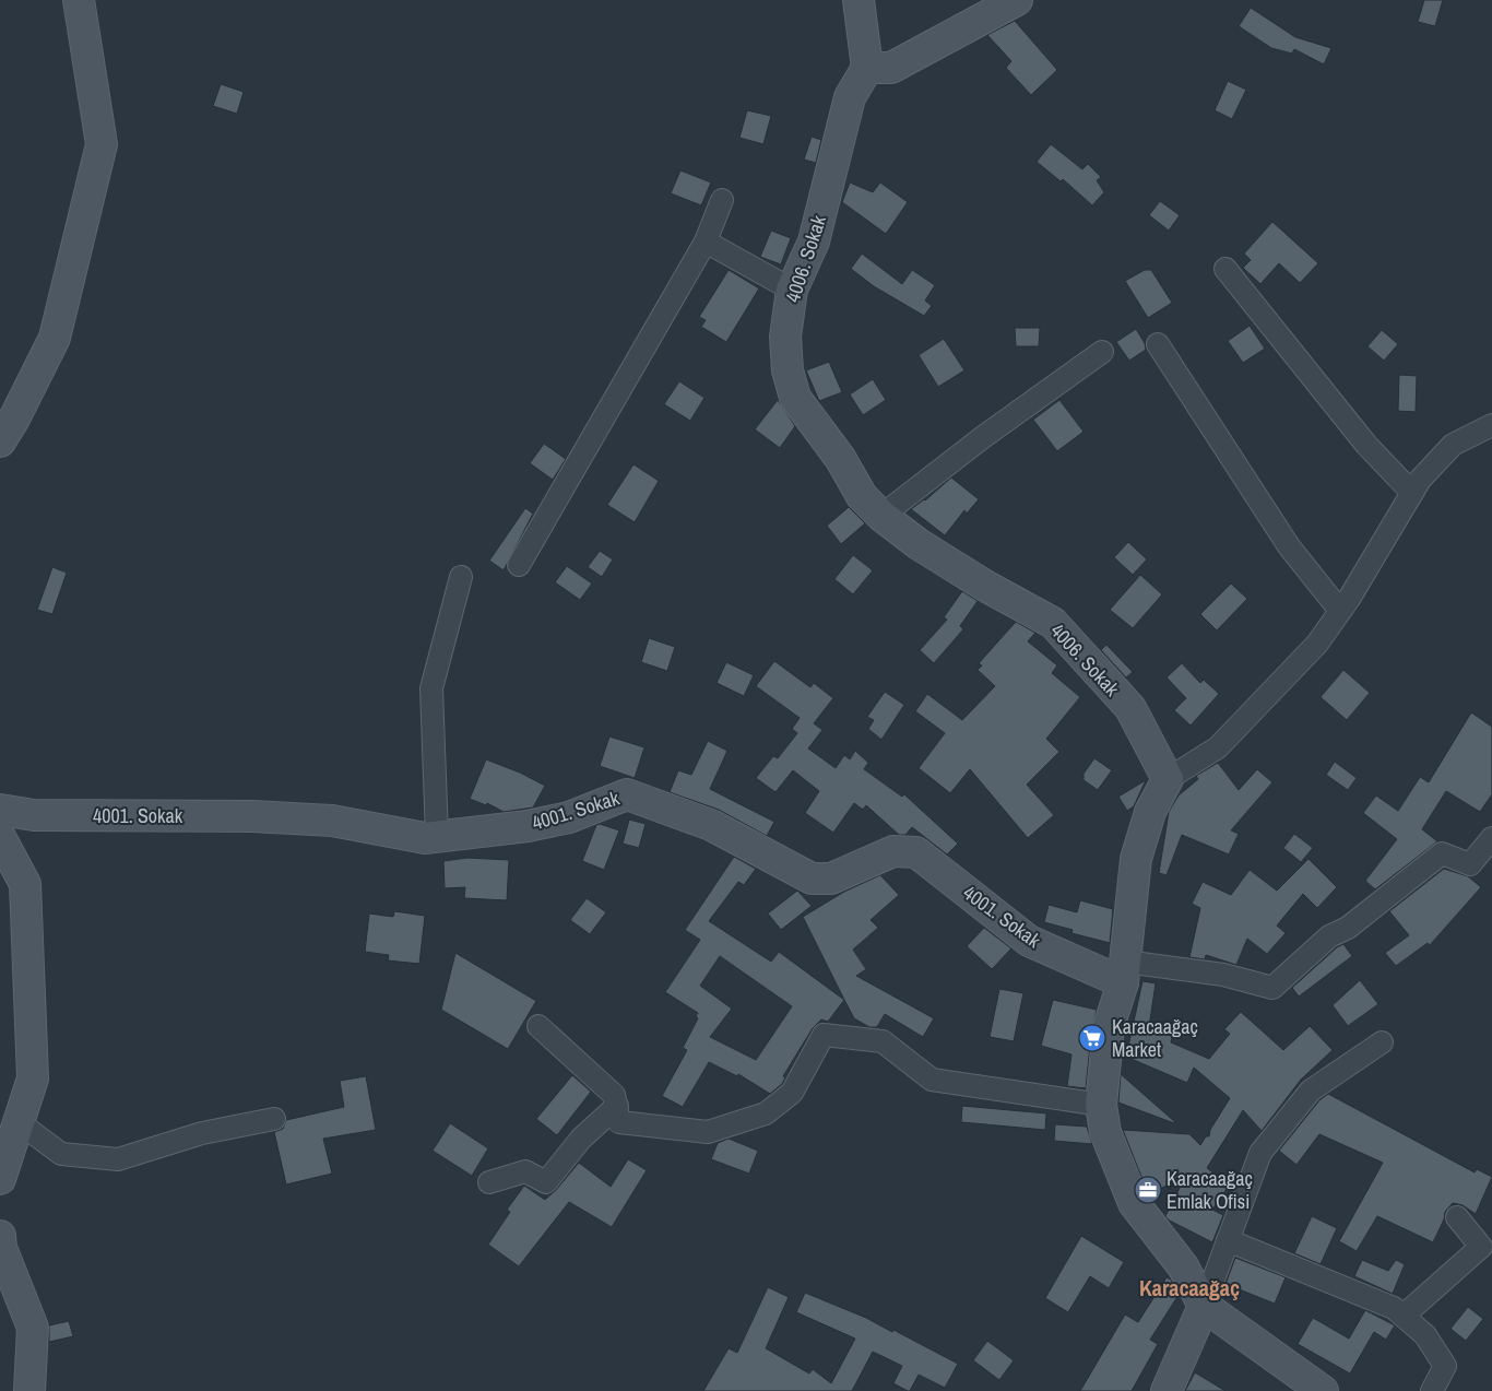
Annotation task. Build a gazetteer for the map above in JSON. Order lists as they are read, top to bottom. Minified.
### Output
{"streets":{"street":["4006. Sokak","4001. Sokak"]},"districts":["Karacaağaç"],"places":{"supermarket":["Karacaağaç Market"],"office":["Karacaağaç Emlak Ofisi"]}}
